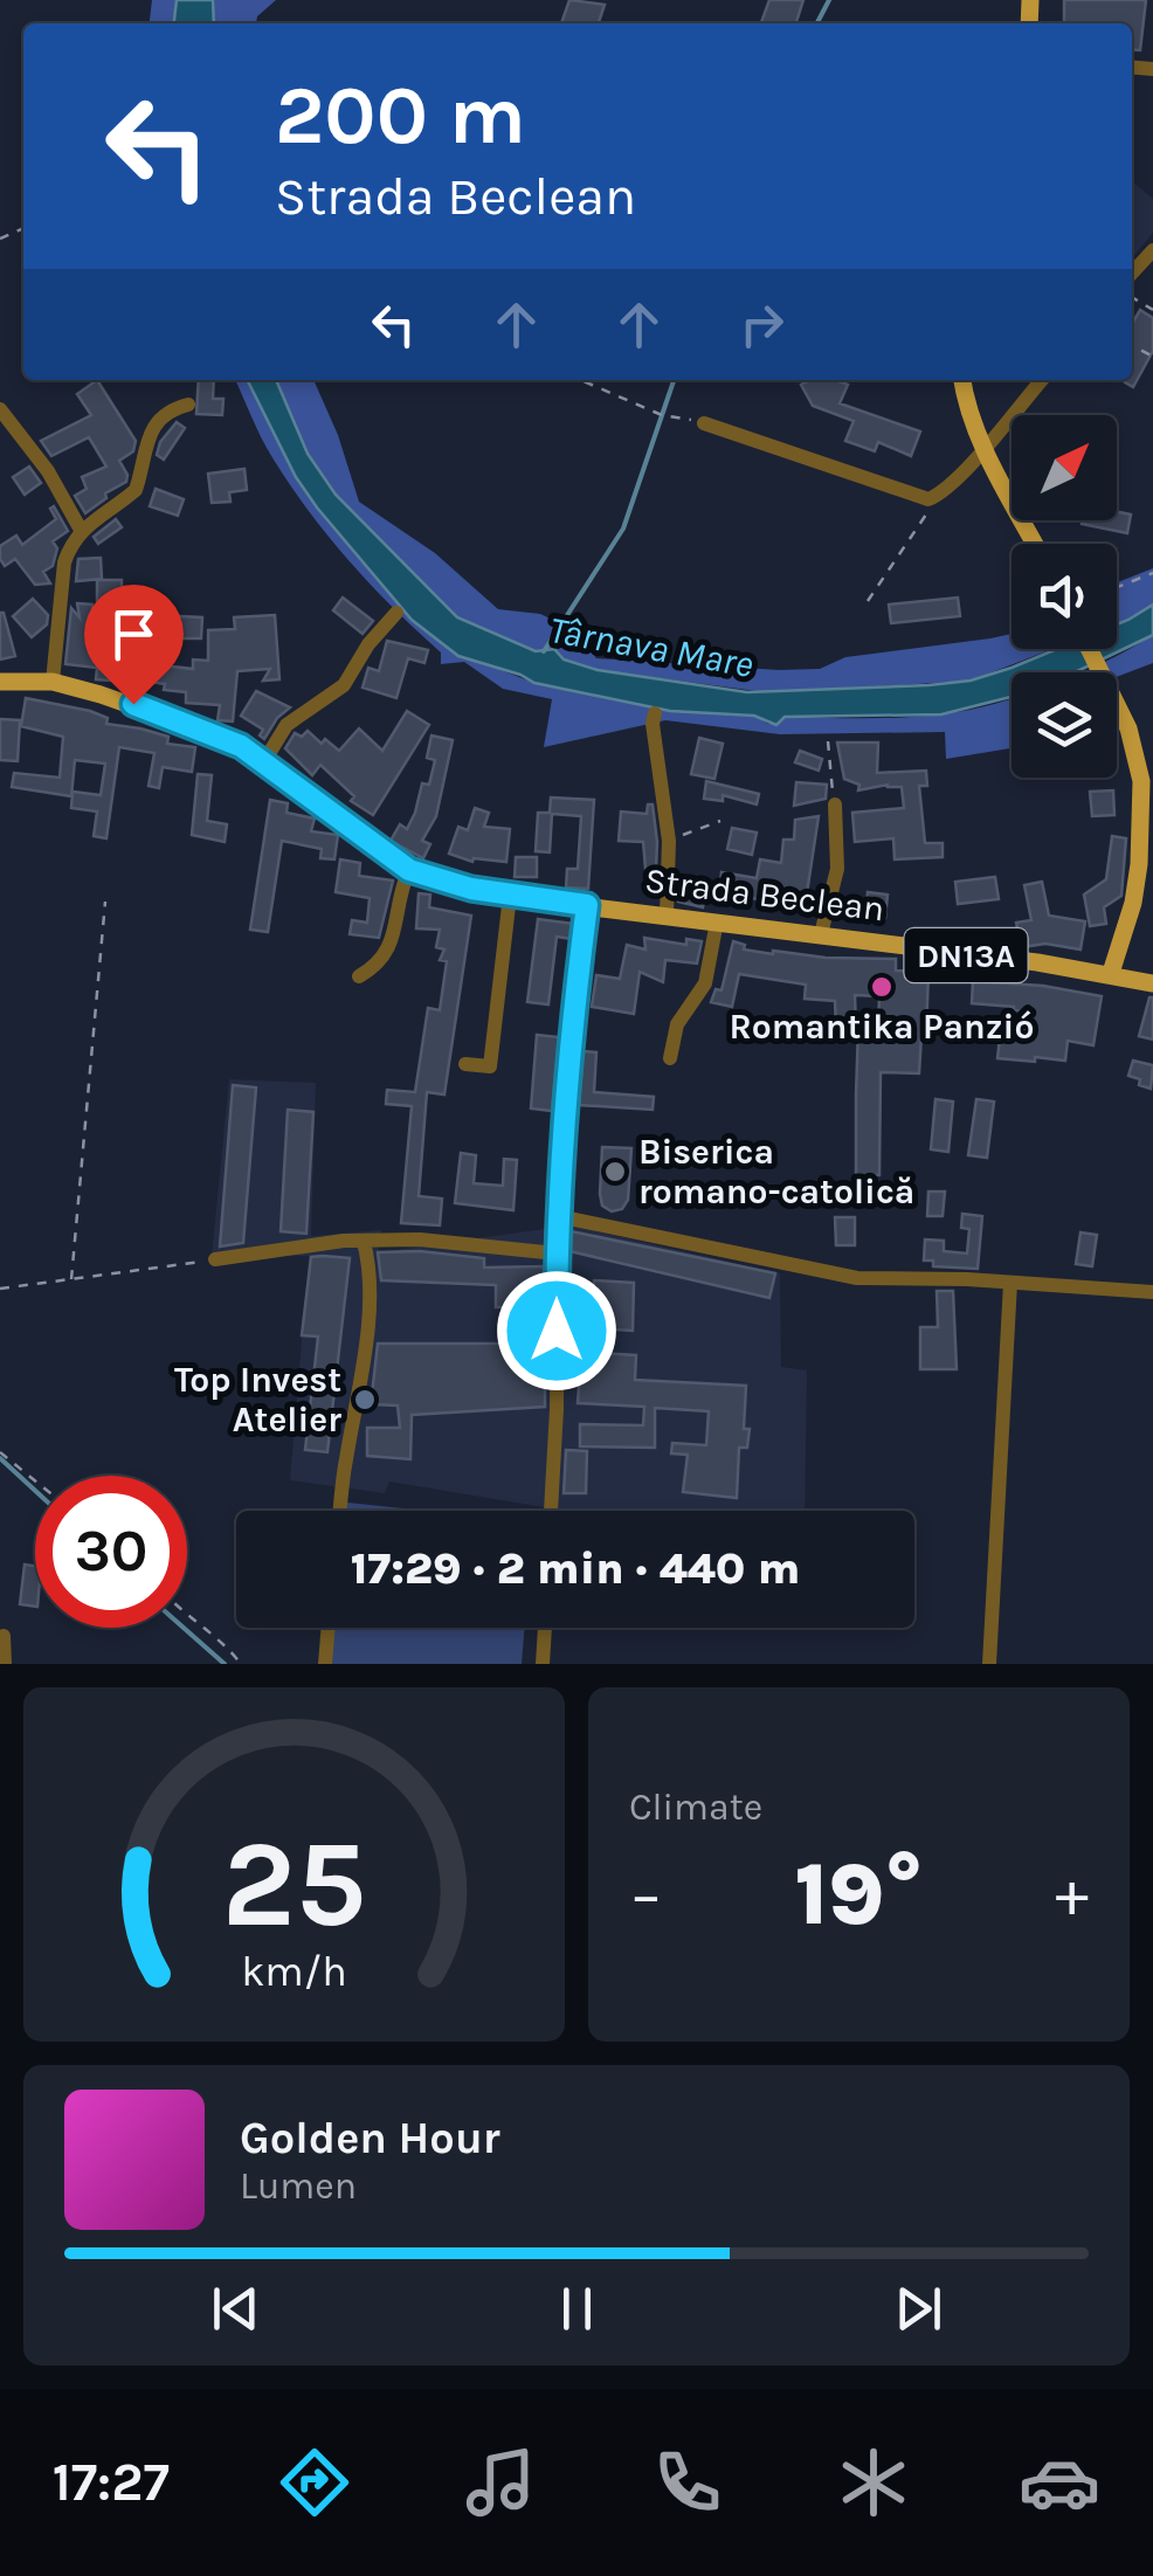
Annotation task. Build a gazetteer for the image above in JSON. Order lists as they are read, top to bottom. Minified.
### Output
{"streets":{"main road":["Strada Beclean","DN13A"]},"water":["Târnava Mare"],"places":["Romantika Panzió","Biserica romano-catolică","Top Invest Atelier"],"north":"top right","page":{"turn":["200 m","Strada Beclean"],"limit":"30","trip":"17:29 · 2 min · 440 m","tile":"Climate","heat":["−","19°","+"],"song":["Golden Hour","Lumen"],"tabs":"17:27","gauge":["25","km/h"]}}
